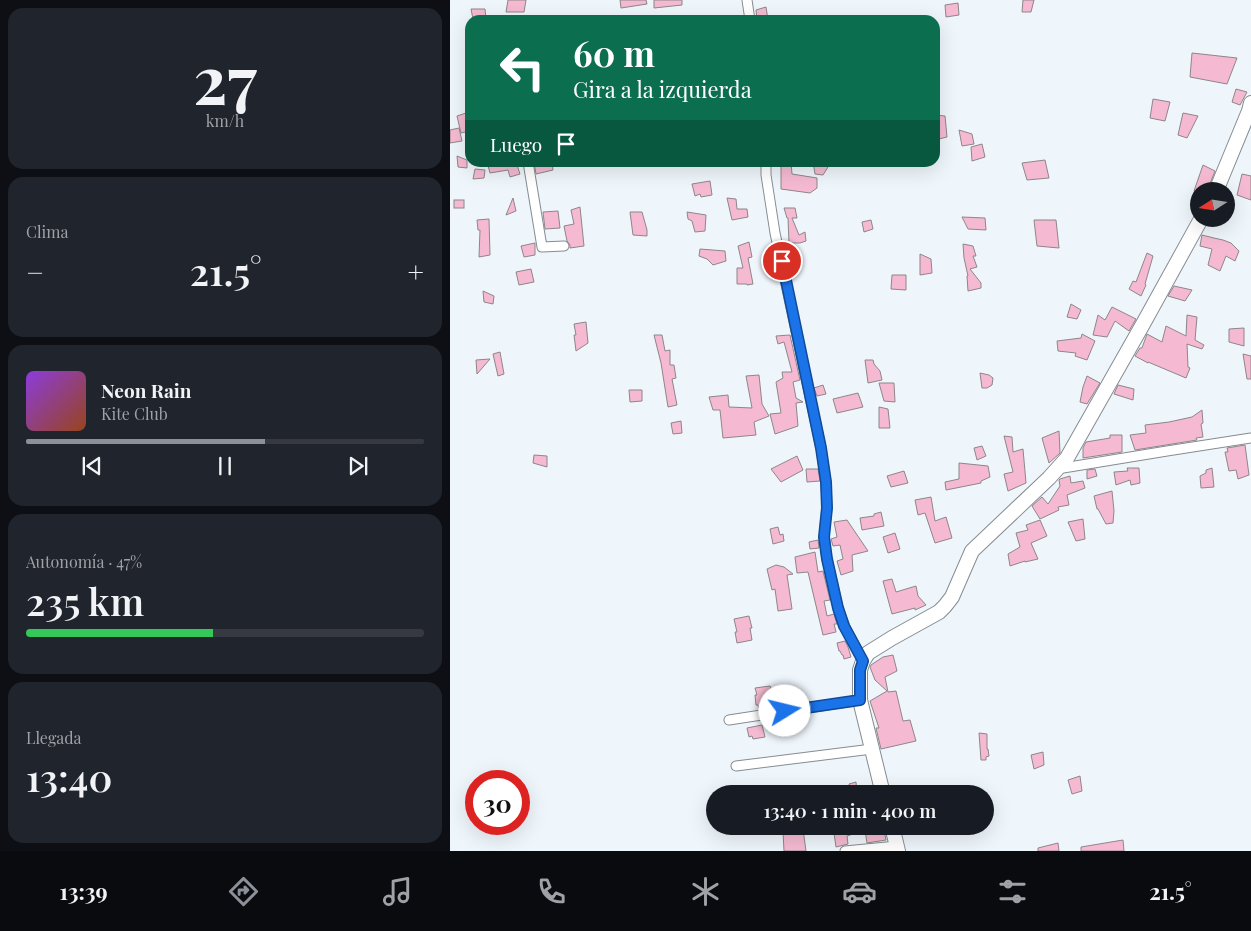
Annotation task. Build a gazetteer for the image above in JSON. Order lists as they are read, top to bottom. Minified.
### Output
{"north":"left","page":{"tile":[["27","km/h"],"Clima",["Autonomía · 47%","235 km"],["Llegada","13:40"]],"turn":["60 m","Gira a la izquierda"],"then":"Luego","heat":["−","21.5°","+"],"song":["Neon Rain","Kite Club"],"limit":"30","trip":"13:40 · 1 min · 400 m","tabs":["13:39","21.5°"]}}
